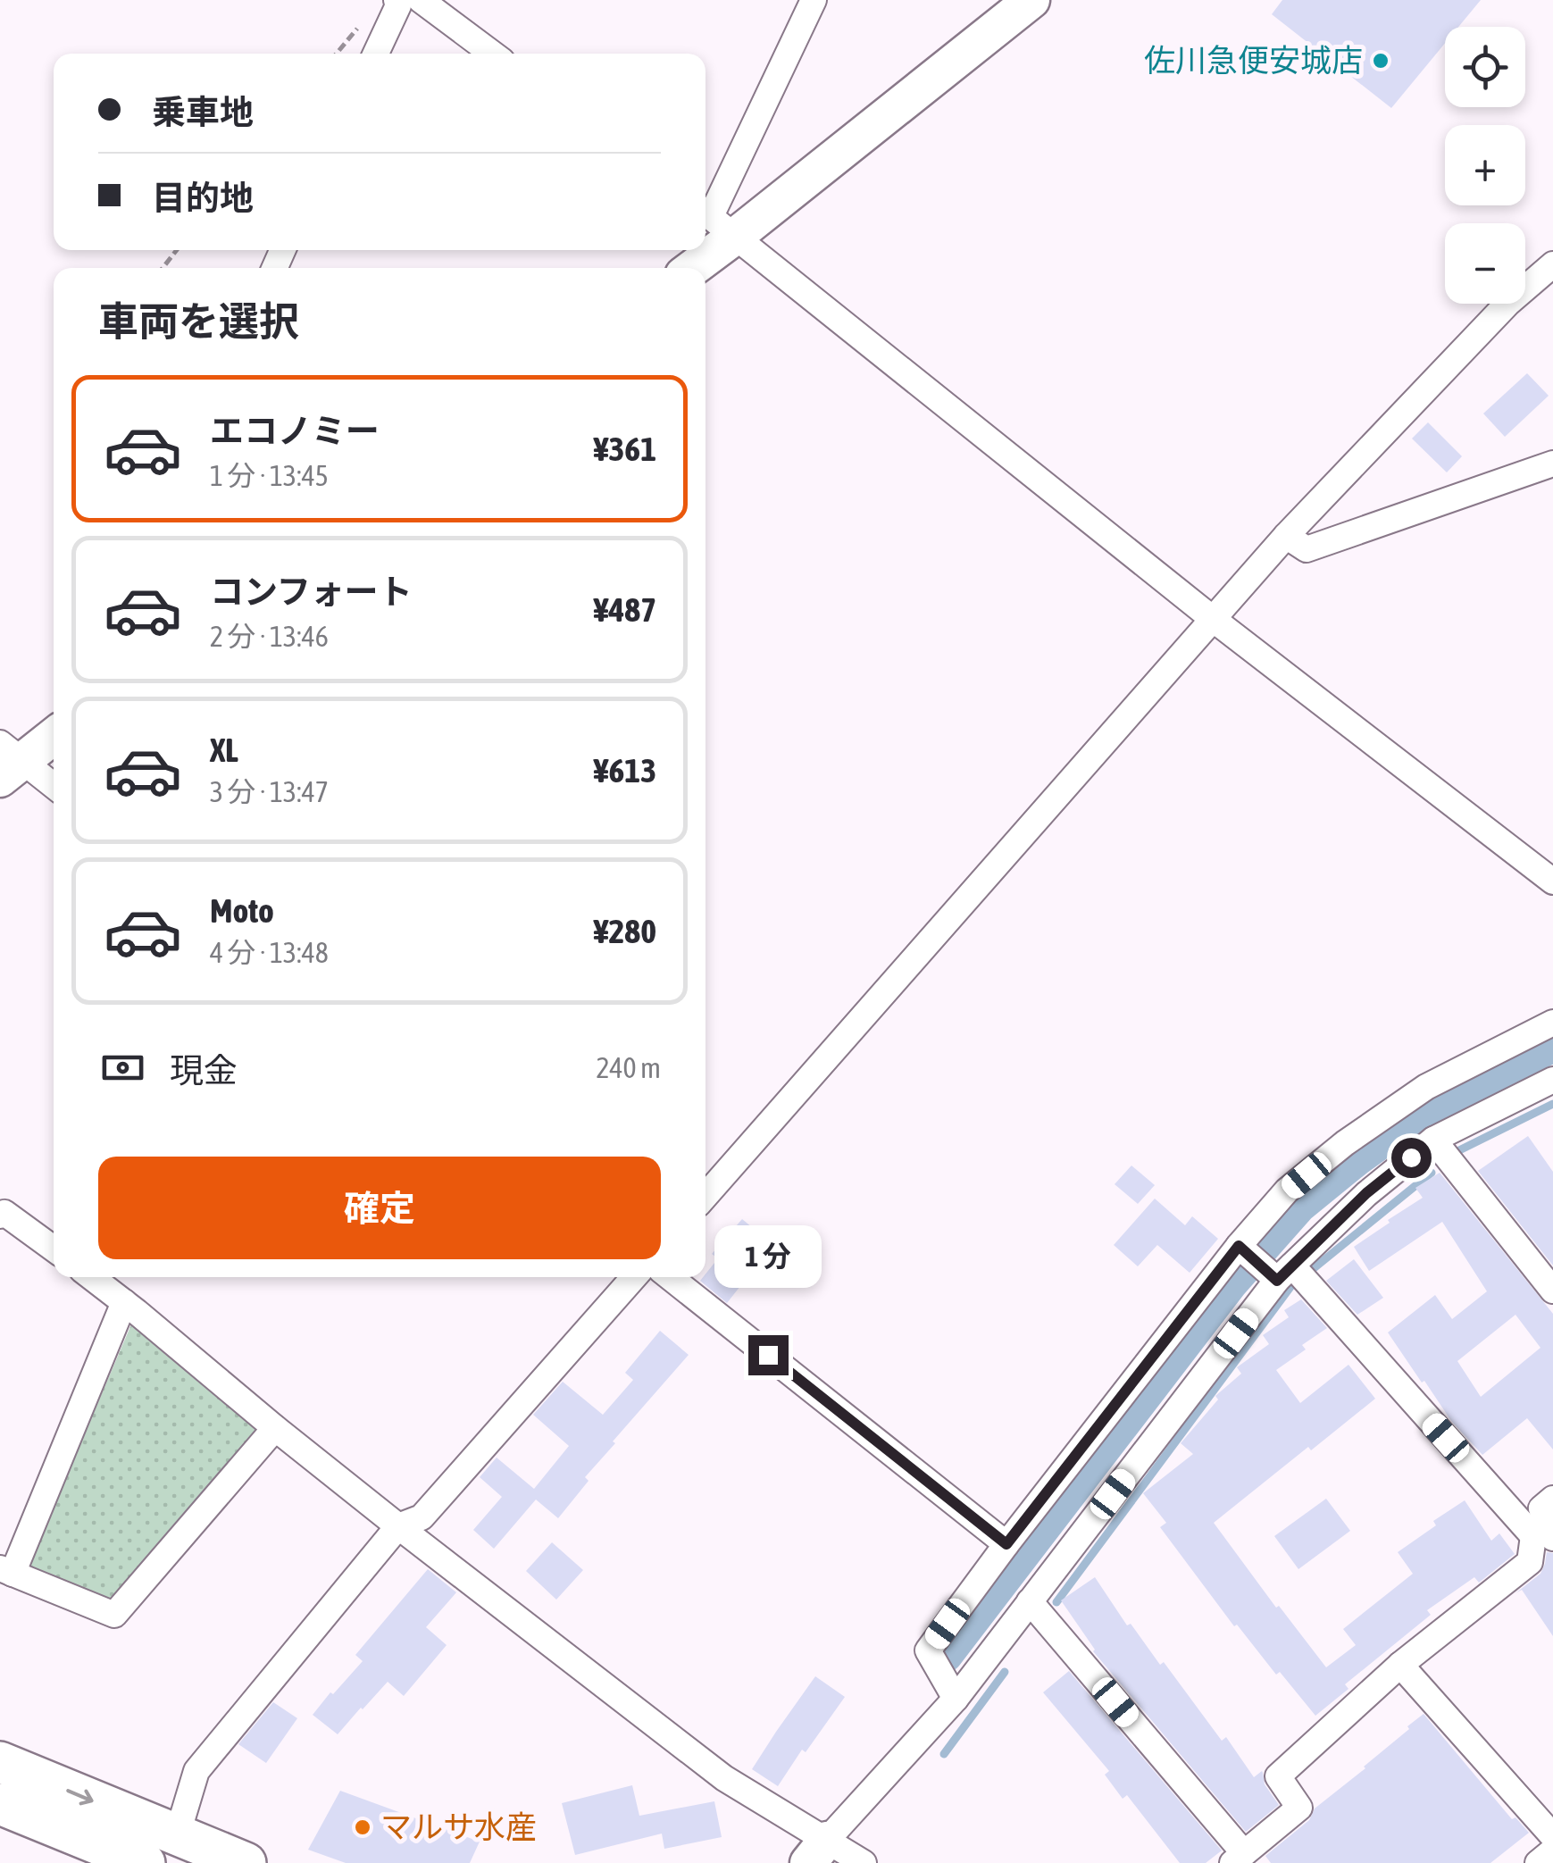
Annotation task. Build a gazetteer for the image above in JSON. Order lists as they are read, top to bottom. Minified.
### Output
{"places":["佐川急便安城店","マルサ水産"],"page":{"map_buttons":["+","−"],"banner":["乗車地","目的地"],"heading":"車両を選択","list":[{"name":"エコノミー","note":"1 分 · 13:45","value":"¥361"},{"name":"コンフォート","note":"2 分 · 13:46","value":"¥487"},{"name":"XL","note":"3 分 · 13:47","value":"¥613"},{"name":"Moto","note":"4 分 · 13:48","value":"¥280"}],"pay":["現金","240 m"],"buttons":"確定","bubble":"1 分"}}
